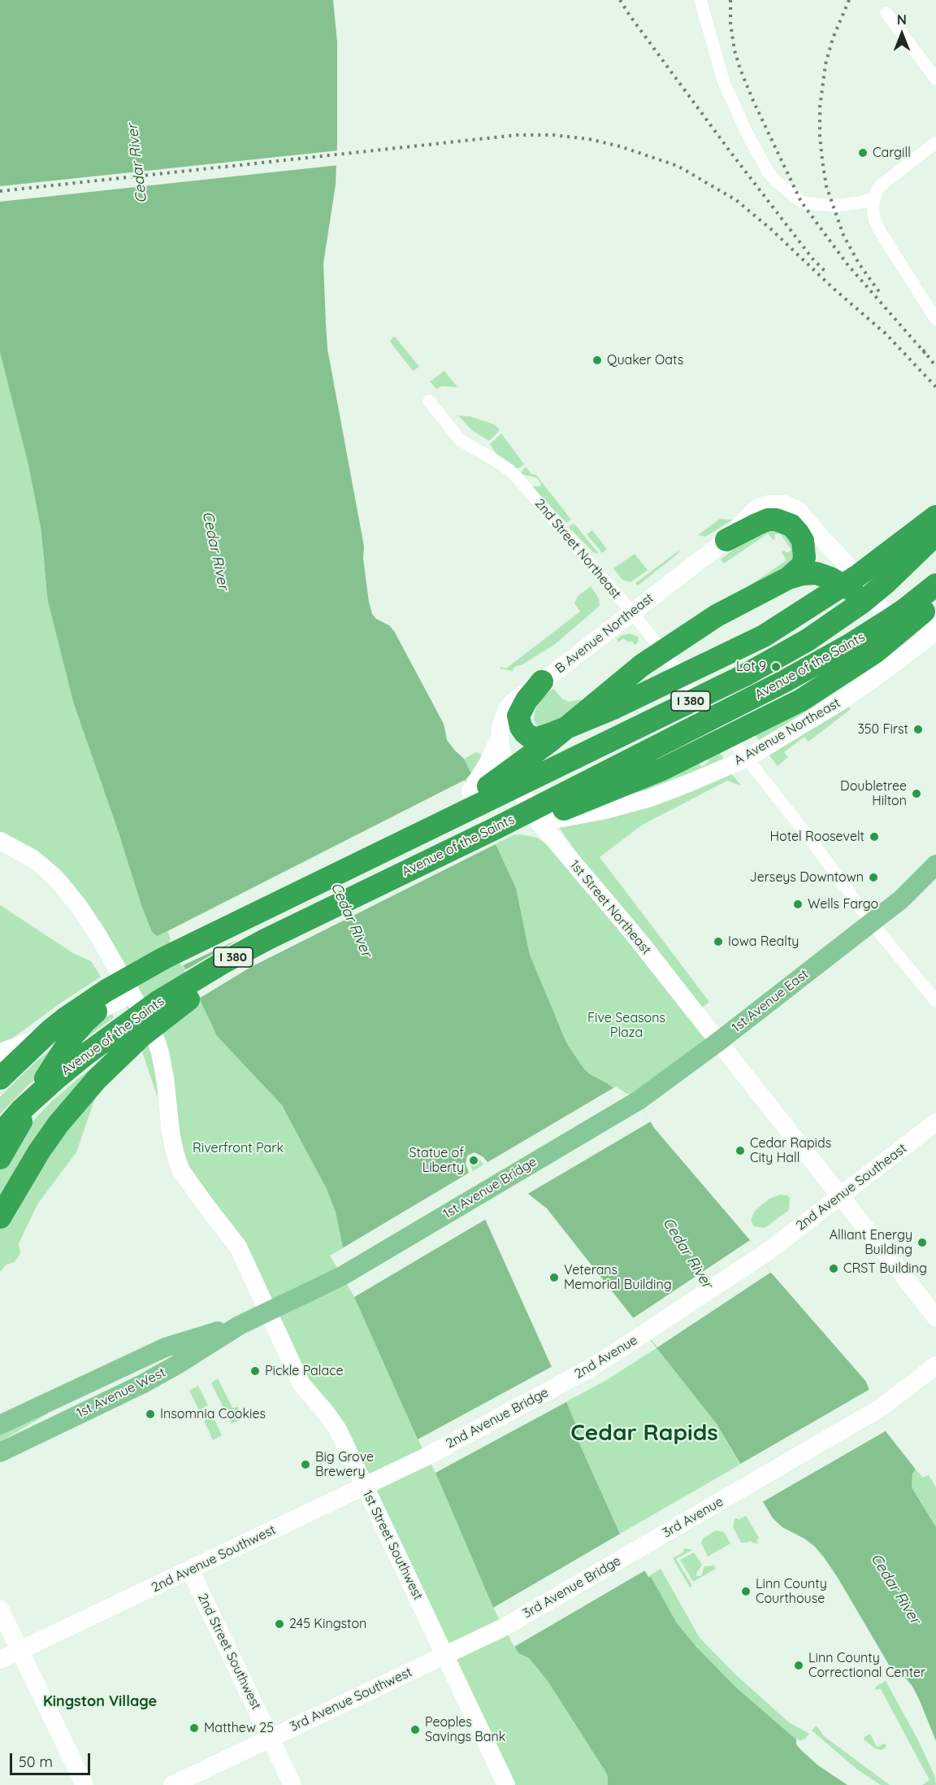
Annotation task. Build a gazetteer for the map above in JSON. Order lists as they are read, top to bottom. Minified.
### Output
{"streets":{"highway":["Avenue of the Saints","I 380"],"main road":["B Avenue Northeast","A Avenue Northeast","1st Street Northeast","1st Avenue East","2nd Avenue Southeast","1st Avenue Bridge","2nd Avenue","1st Avenue West","2nd Avenue Bridge","3rd Avenue","1st Street Southwest","2nd Avenue Southwest","3rd Avenue Bridge","2nd Street Southwest","3rd Avenue Southwest"],"street":["2nd Street Northeast"]},"crossings":[["2nd Street Northeast","B Avenue Northeast"],["2nd Street Northeast","A Avenue Northeast"],["2nd Street Northeast","1st Avenue East"],["B Avenue Northeast","1st Street Northeast"],["A Avenue Northeast","1st Street Northeast"],["1st Street Northeast","1st Avenue East"],["1st Street Northeast","2nd Avenue Southeast"],["1st Avenue East","1st Avenue Bridge"],["2nd Avenue Southeast","2nd Avenue"],["1st Avenue Bridge","1st Avenue West"],["2nd Avenue","2nd Avenue Bridge"],["1st Avenue West","1st Street Southwest"],["2nd Avenue Bridge","2nd Avenue Southwest"],["3rd Avenue","3rd Avenue Bridge"],["1st Street Southwest","2nd Avenue Southwest"],["1st Street Southwest","3rd Avenue Southwest"],["2nd Avenue Southwest","2nd Street Southwest"],["3rd Avenue Bridge","3rd Avenue Southwest"],["2nd Street Southwest","3rd Avenue Southwest"]],"districts":["Cedar Rapids","Kingston Village"],"water":["Cedar River"],"parks":["Five Seasons Plaza","Riverfront Park"],"places":["Cargill","Quaker Oats","Lot 9","350 First","Doubletree Hilton","Hotel Roosevelt","Jerseys Downtown","Wells Fargo","Iowa Realty","Cedar Rapids City Hall","Statue of Liberty","Alliant Energy Building","CRST Building","Veterans Memorial Building","Pickle Palace","Insomnia Cookies","Big Grove Brewery","Linn County Courthouse","245 Kingston","Linn County Correctional Center","Matthew 25","Peoples Savings Bank"],"scale_bar":"50 m","north":"top"}
